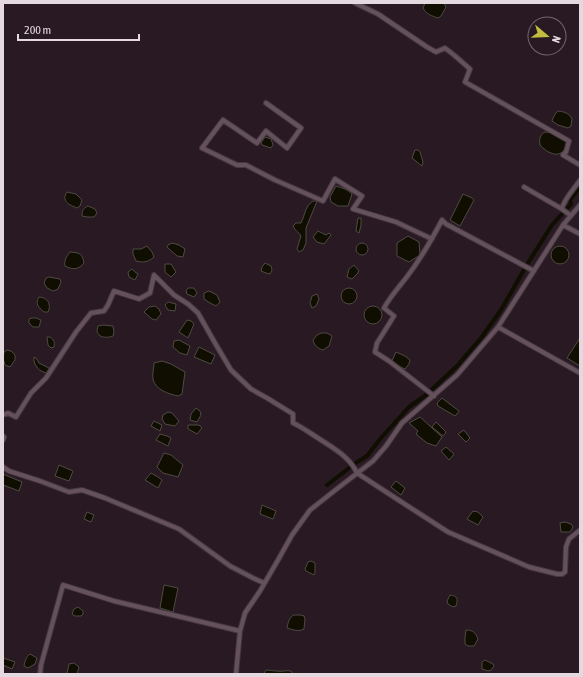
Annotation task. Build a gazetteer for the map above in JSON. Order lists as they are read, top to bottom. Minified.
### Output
{"scale_bar":"200 m","north":"right"}
